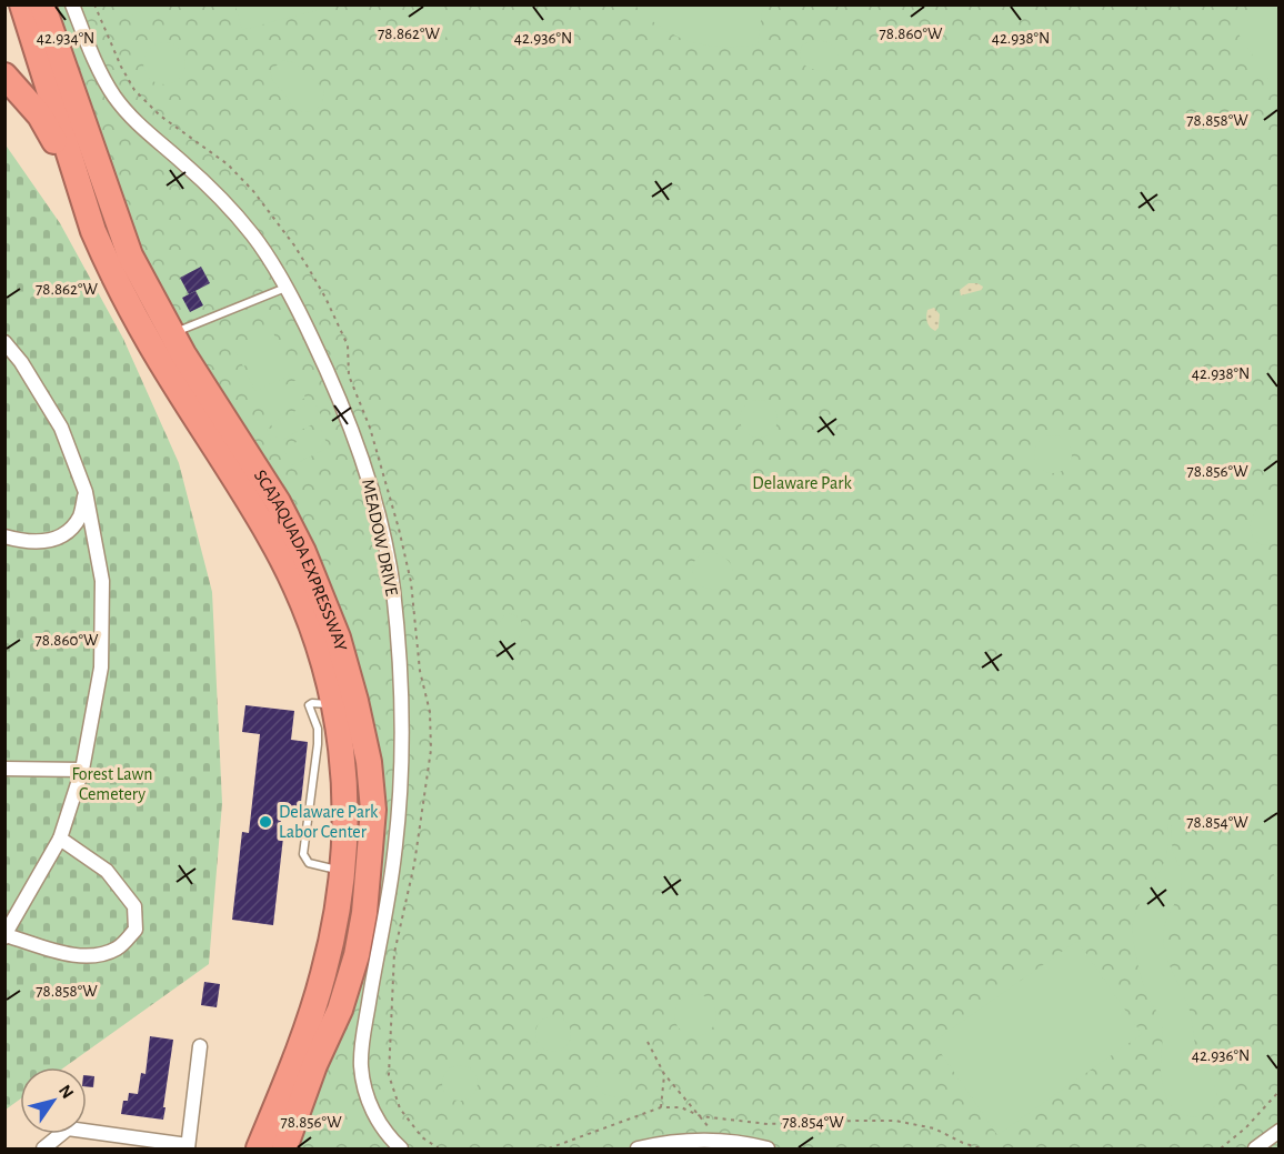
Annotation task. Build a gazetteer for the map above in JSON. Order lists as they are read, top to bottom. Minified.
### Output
{"streets":{"highway":["SCAJAQUADA EXPRESSWAY"],"street":["MEADOW DRIVE"]},"parks":["Delaware Park","Forest Lawn Cemetery"],"places":["Delaware Park Labor Center"],"north":"top right","coordinates":["78.862°W","78.860°W","42.934°N","42.936°N","42.938°N","78.858°W","78.856°W","78.854°W"]}
